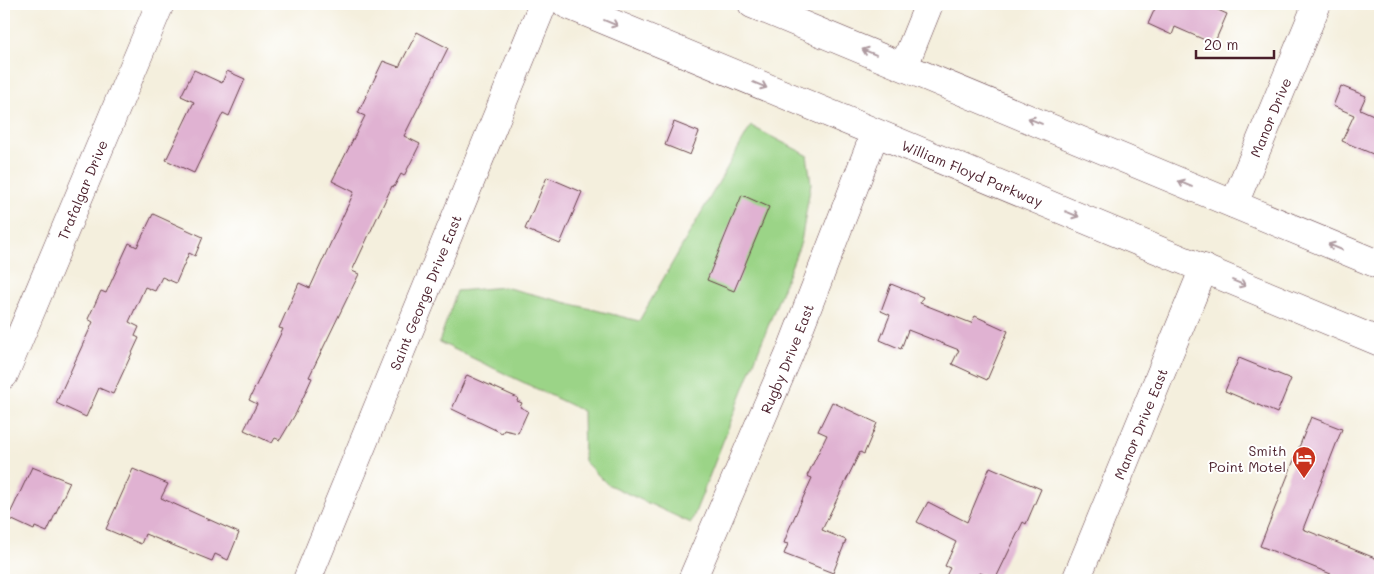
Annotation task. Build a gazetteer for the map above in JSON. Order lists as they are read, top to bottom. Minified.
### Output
{"streets":{"main road":["Manor Drive","William Floyd Parkway","Trafalgar Drive","Saint George Drive East","Rugby Drive East","Manor Drive East"]},"crossings":[["William Floyd Parkway","Rugby Drive East"],["William Floyd Parkway","Manor Drive East"]],"places":{"hotel":["Smith Point Motel"]},"scale_bar":"20 m"}
